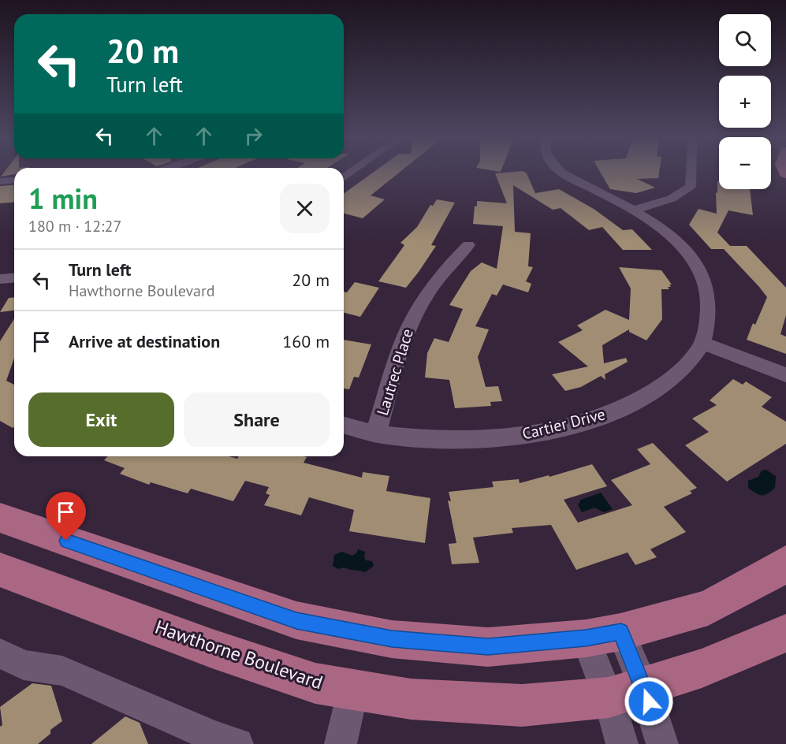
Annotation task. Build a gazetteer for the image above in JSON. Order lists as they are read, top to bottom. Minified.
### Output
{"streets":{"main road":["Hawthorne Boulevard"],"street":["Lautrec Place","Cartier Drive"]},"crossings":[["Lautrec Place","Cartier Drive"]],"page":{"map_buttons":["+","−"],"turn":["20 m","Turn left"],"heading":["1 min","180 m · 12:27"],"list":[{"name":"Turn left","note":"Hawthorne Boulevard","value":"20 m"},{"name":"Arrive at destination","value":"160 m"}],"buttons":["Exit","Share"]}}
